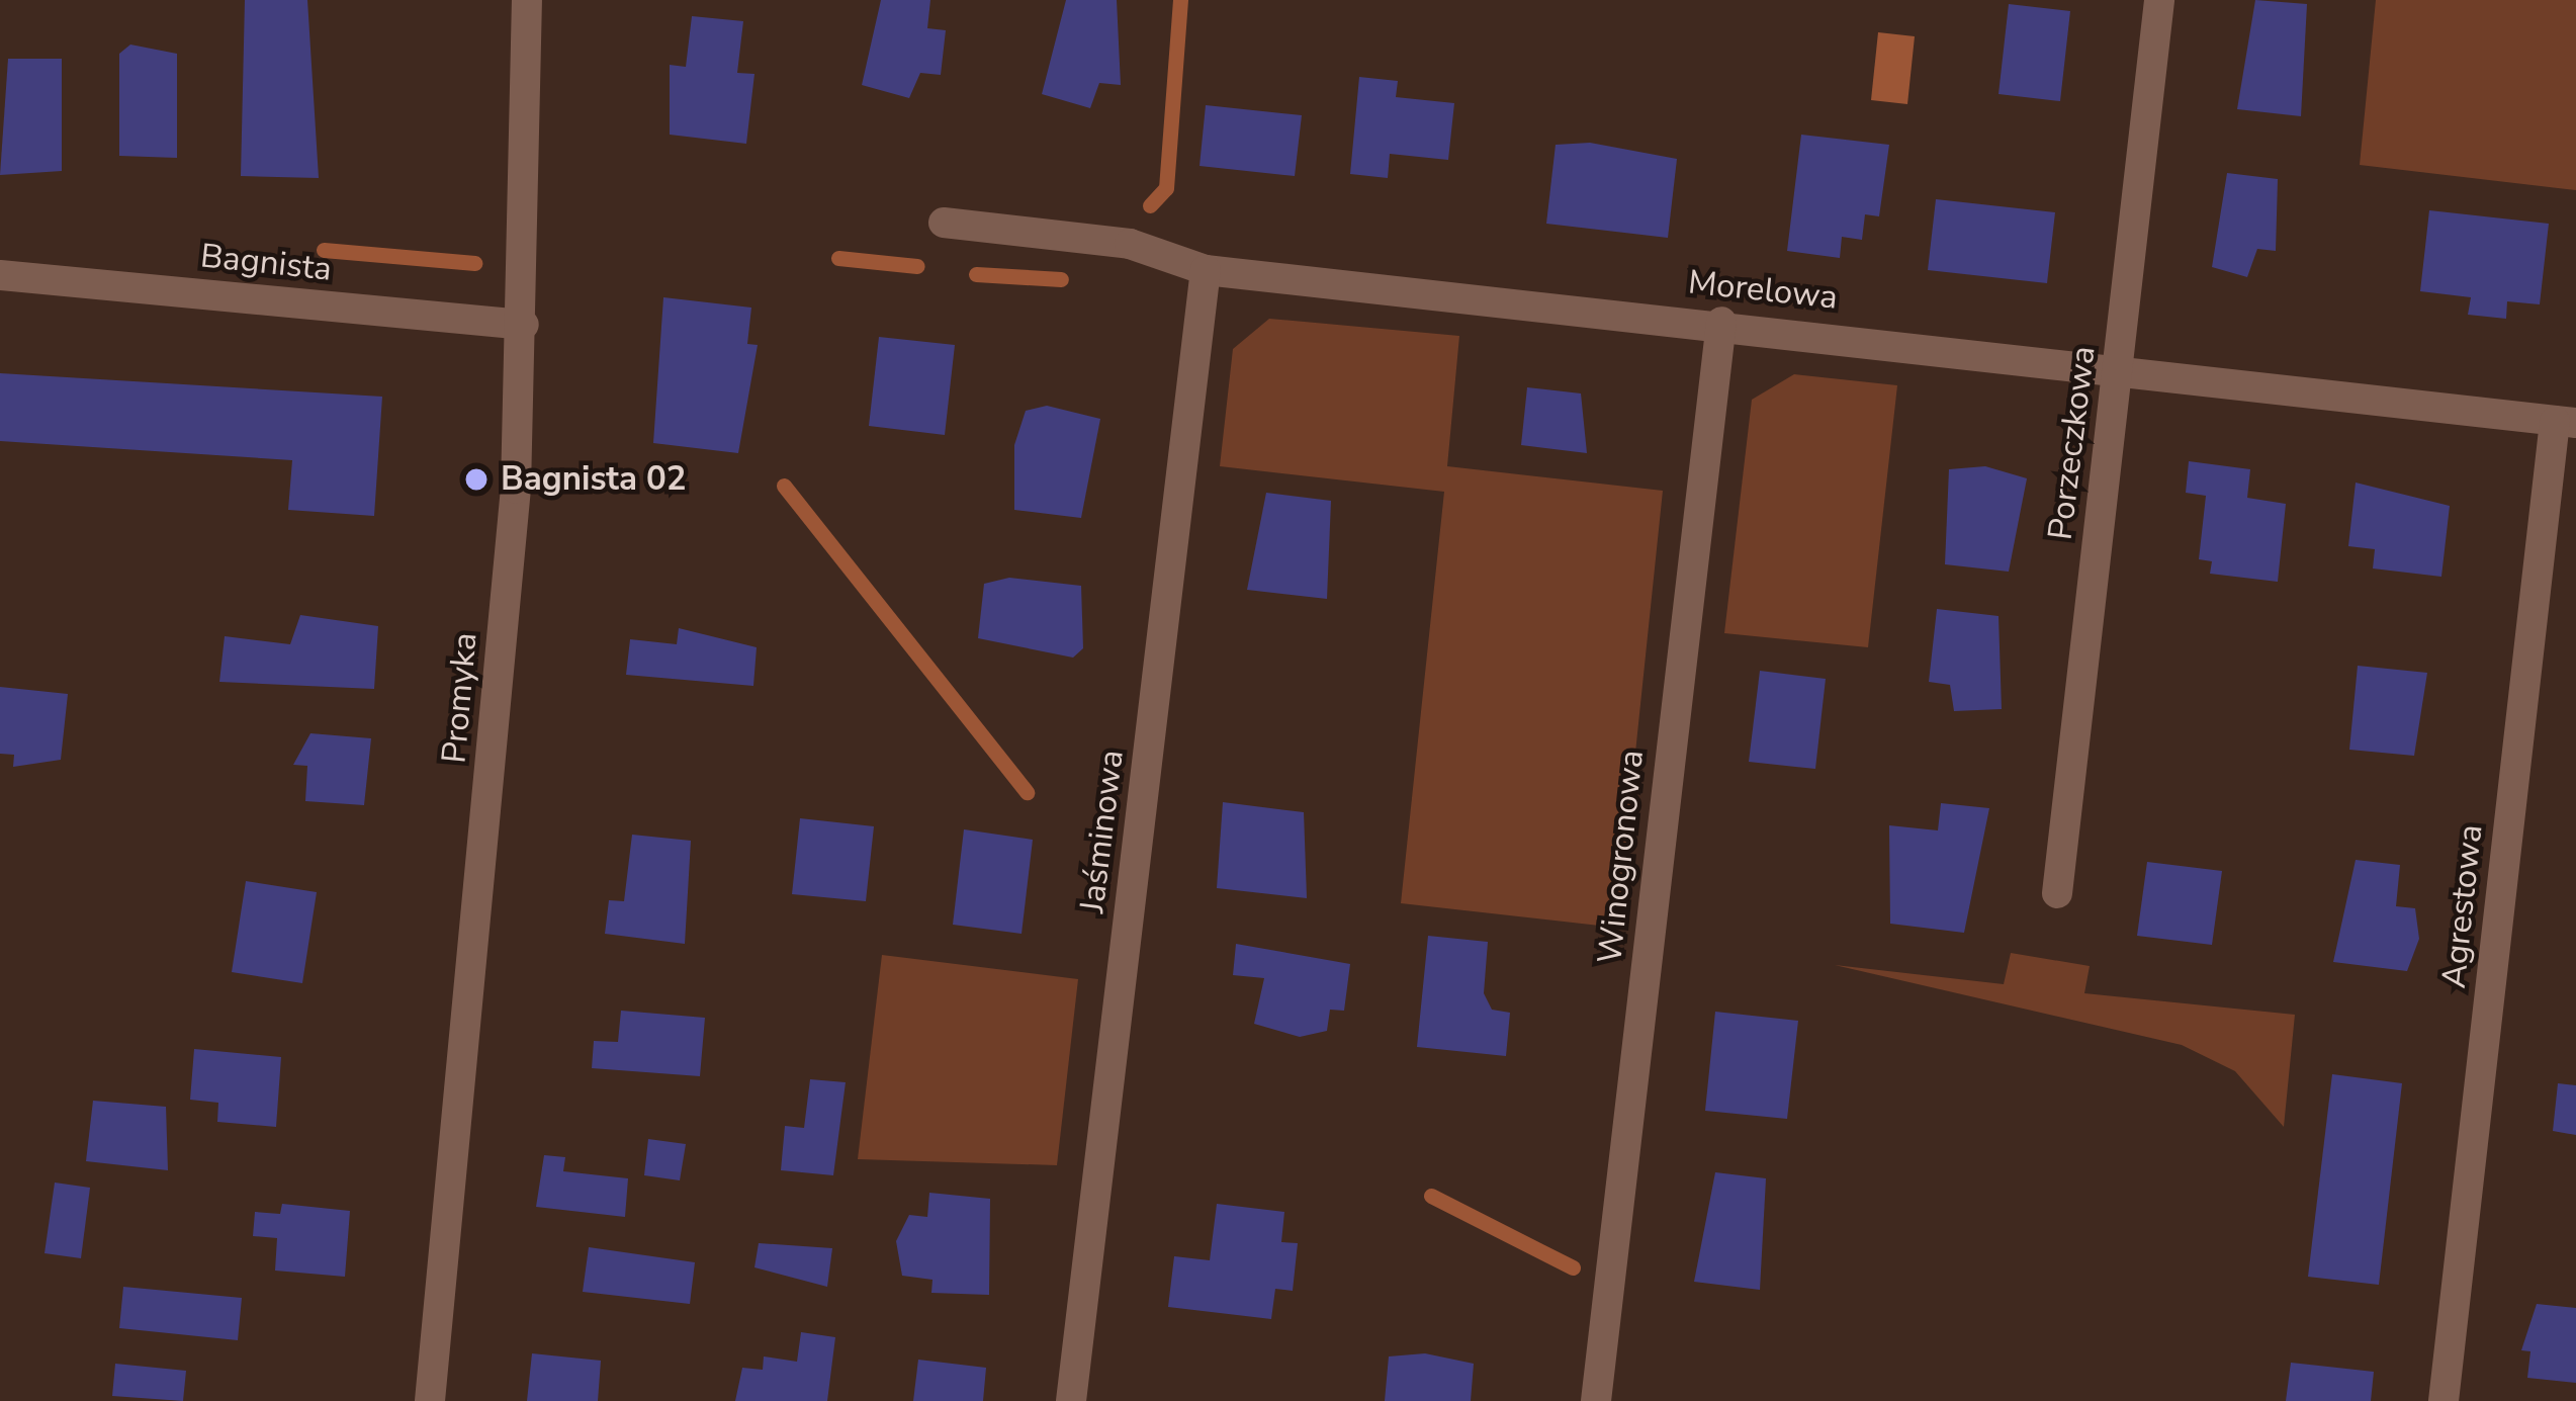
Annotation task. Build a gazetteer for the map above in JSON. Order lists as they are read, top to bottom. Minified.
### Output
{"streets":{"street":["Bagnista","Morelowa","Porzeczkowa","Promyka","Jaśminowa","Winogronowa","Agrestowa"]},"crossings":[["Bagnista","Promyka"],["Morelowa","Porzeczkowa"],["Morelowa","Jaśminowa"],["Morelowa","Winogronowa"],["Morelowa","Agrestowa"]],"places":["Bagnista 02"]}
